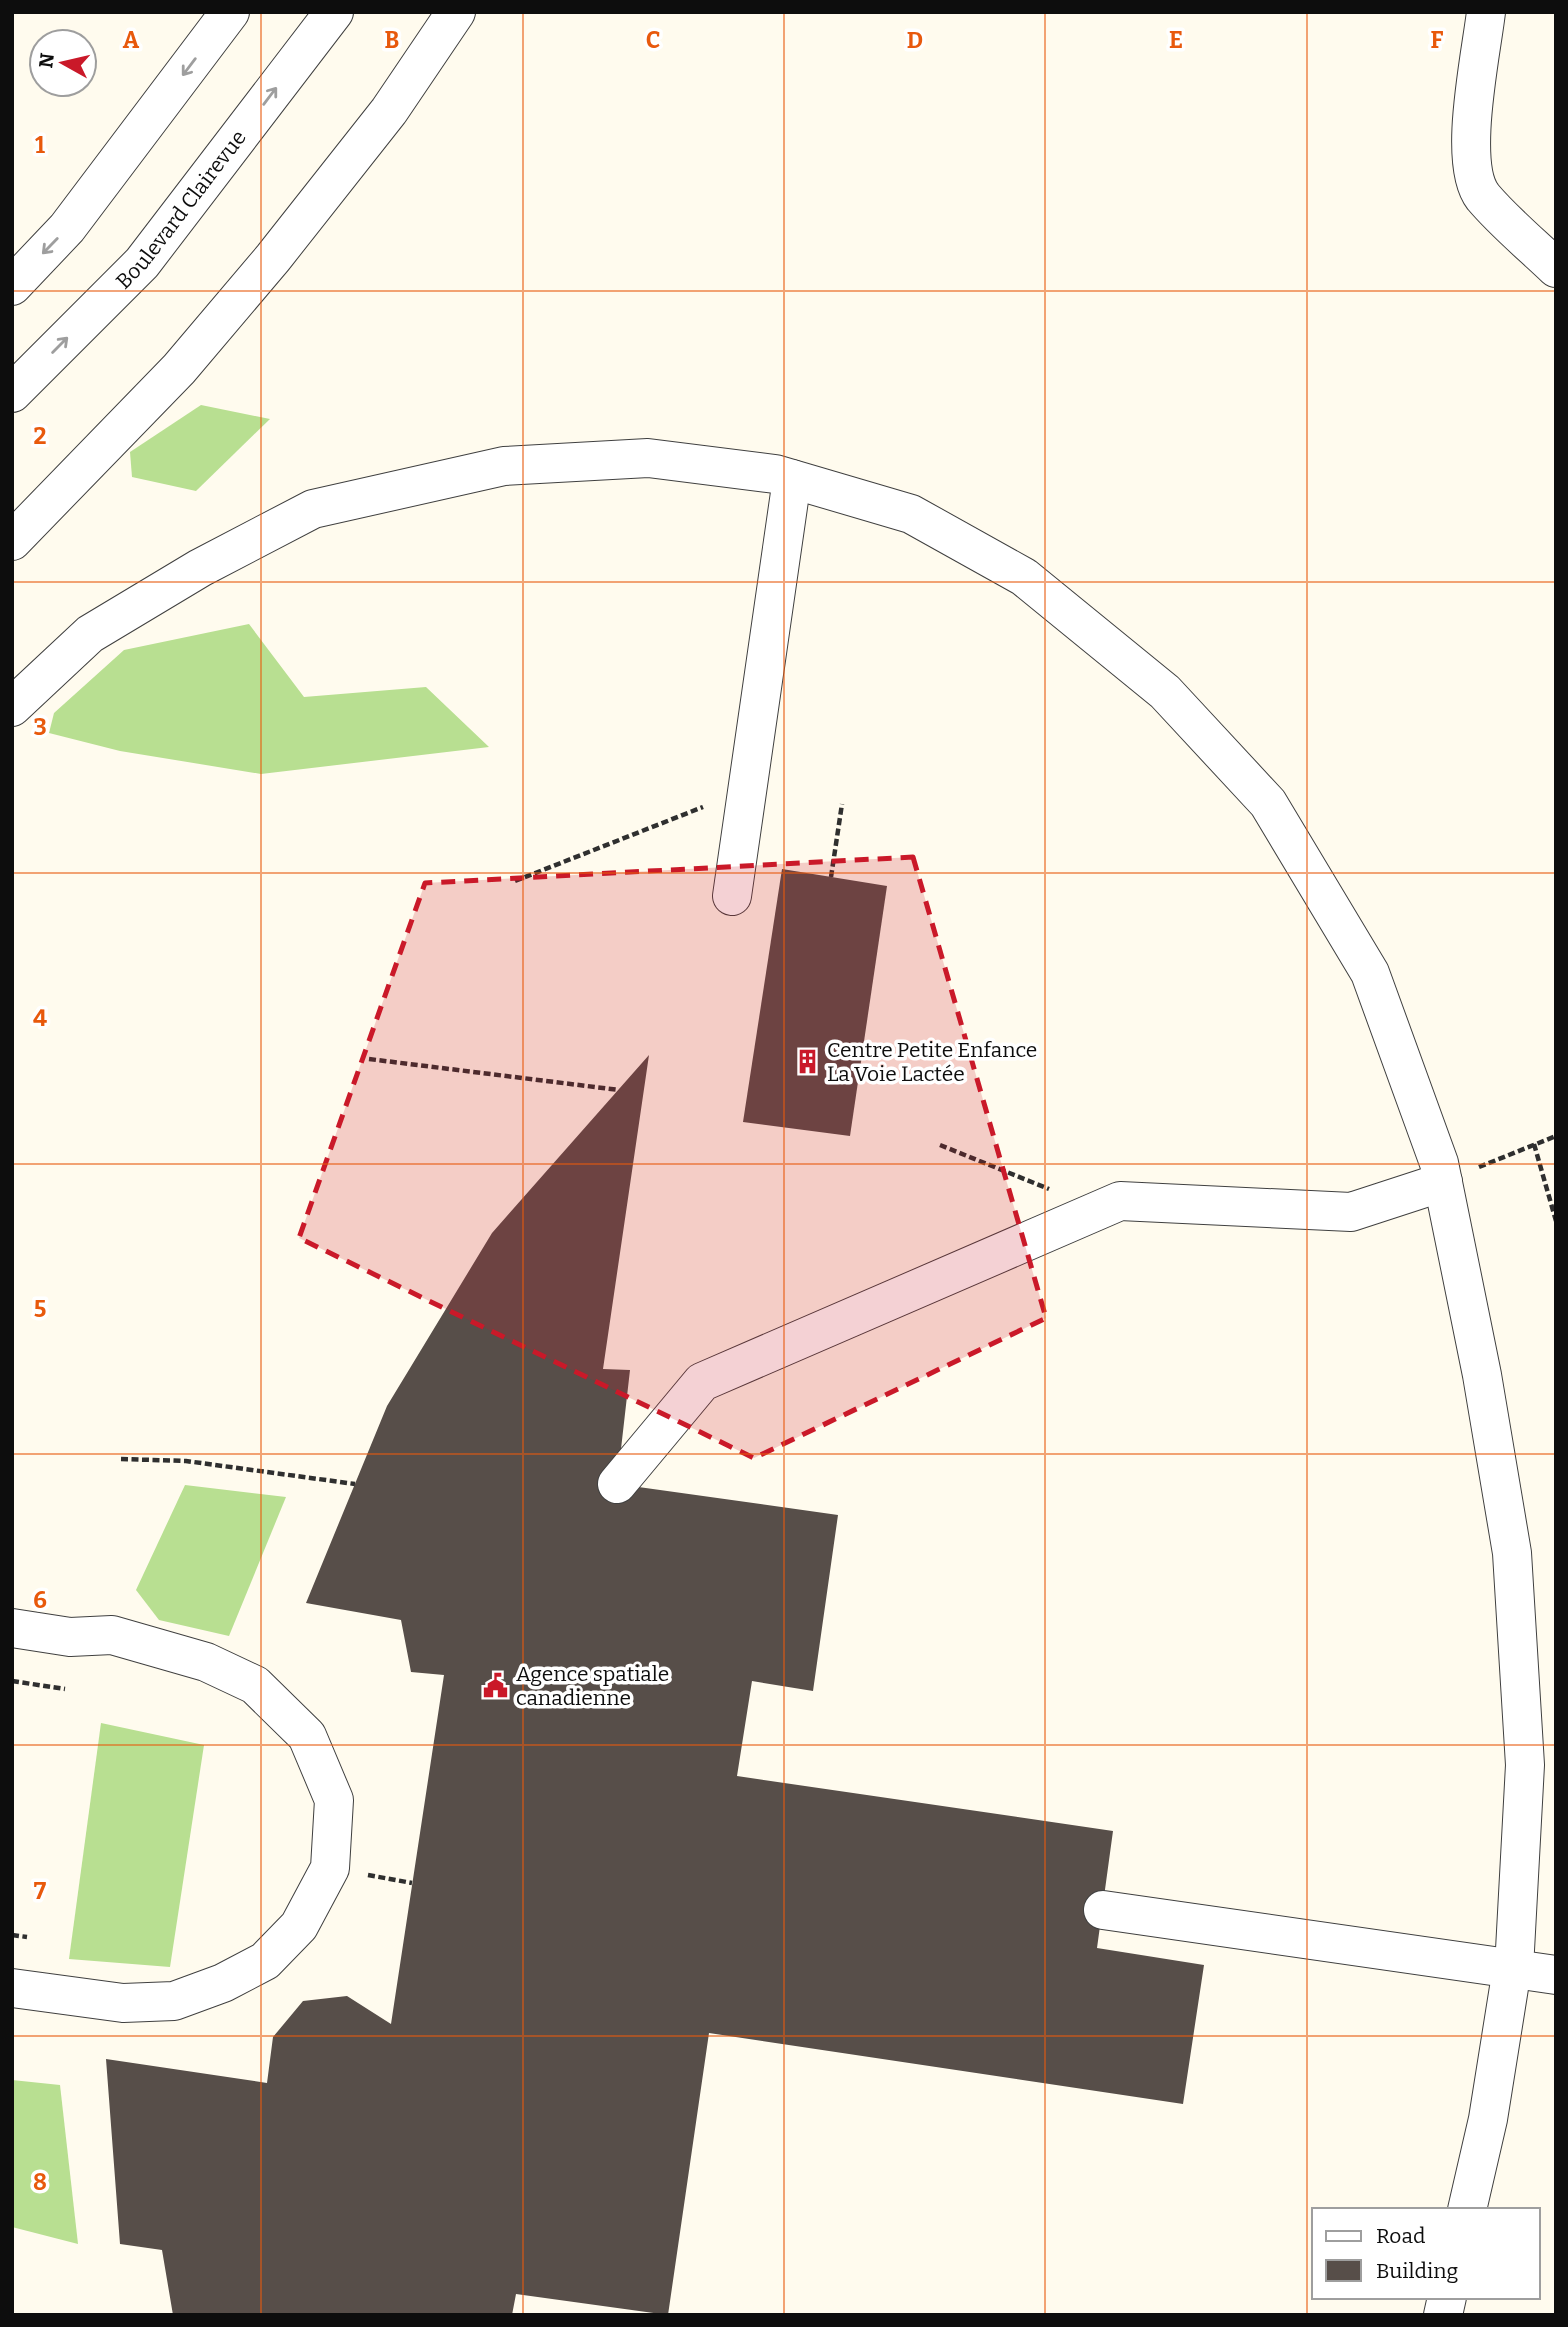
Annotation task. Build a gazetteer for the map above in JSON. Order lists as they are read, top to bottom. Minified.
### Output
{"streets":{"street":["Boulevard Clairevue"]},"places":{"building":["Centre Petite Enfance La Voie Lactée"],"public building":["Agence spatiale canadienne"]},"legend":["Road","Building"],"north":"left","grid":{"columns":["A","B","C","D","E","F"],"rows":["1","2","3","4","5","6","7","8"]}}
